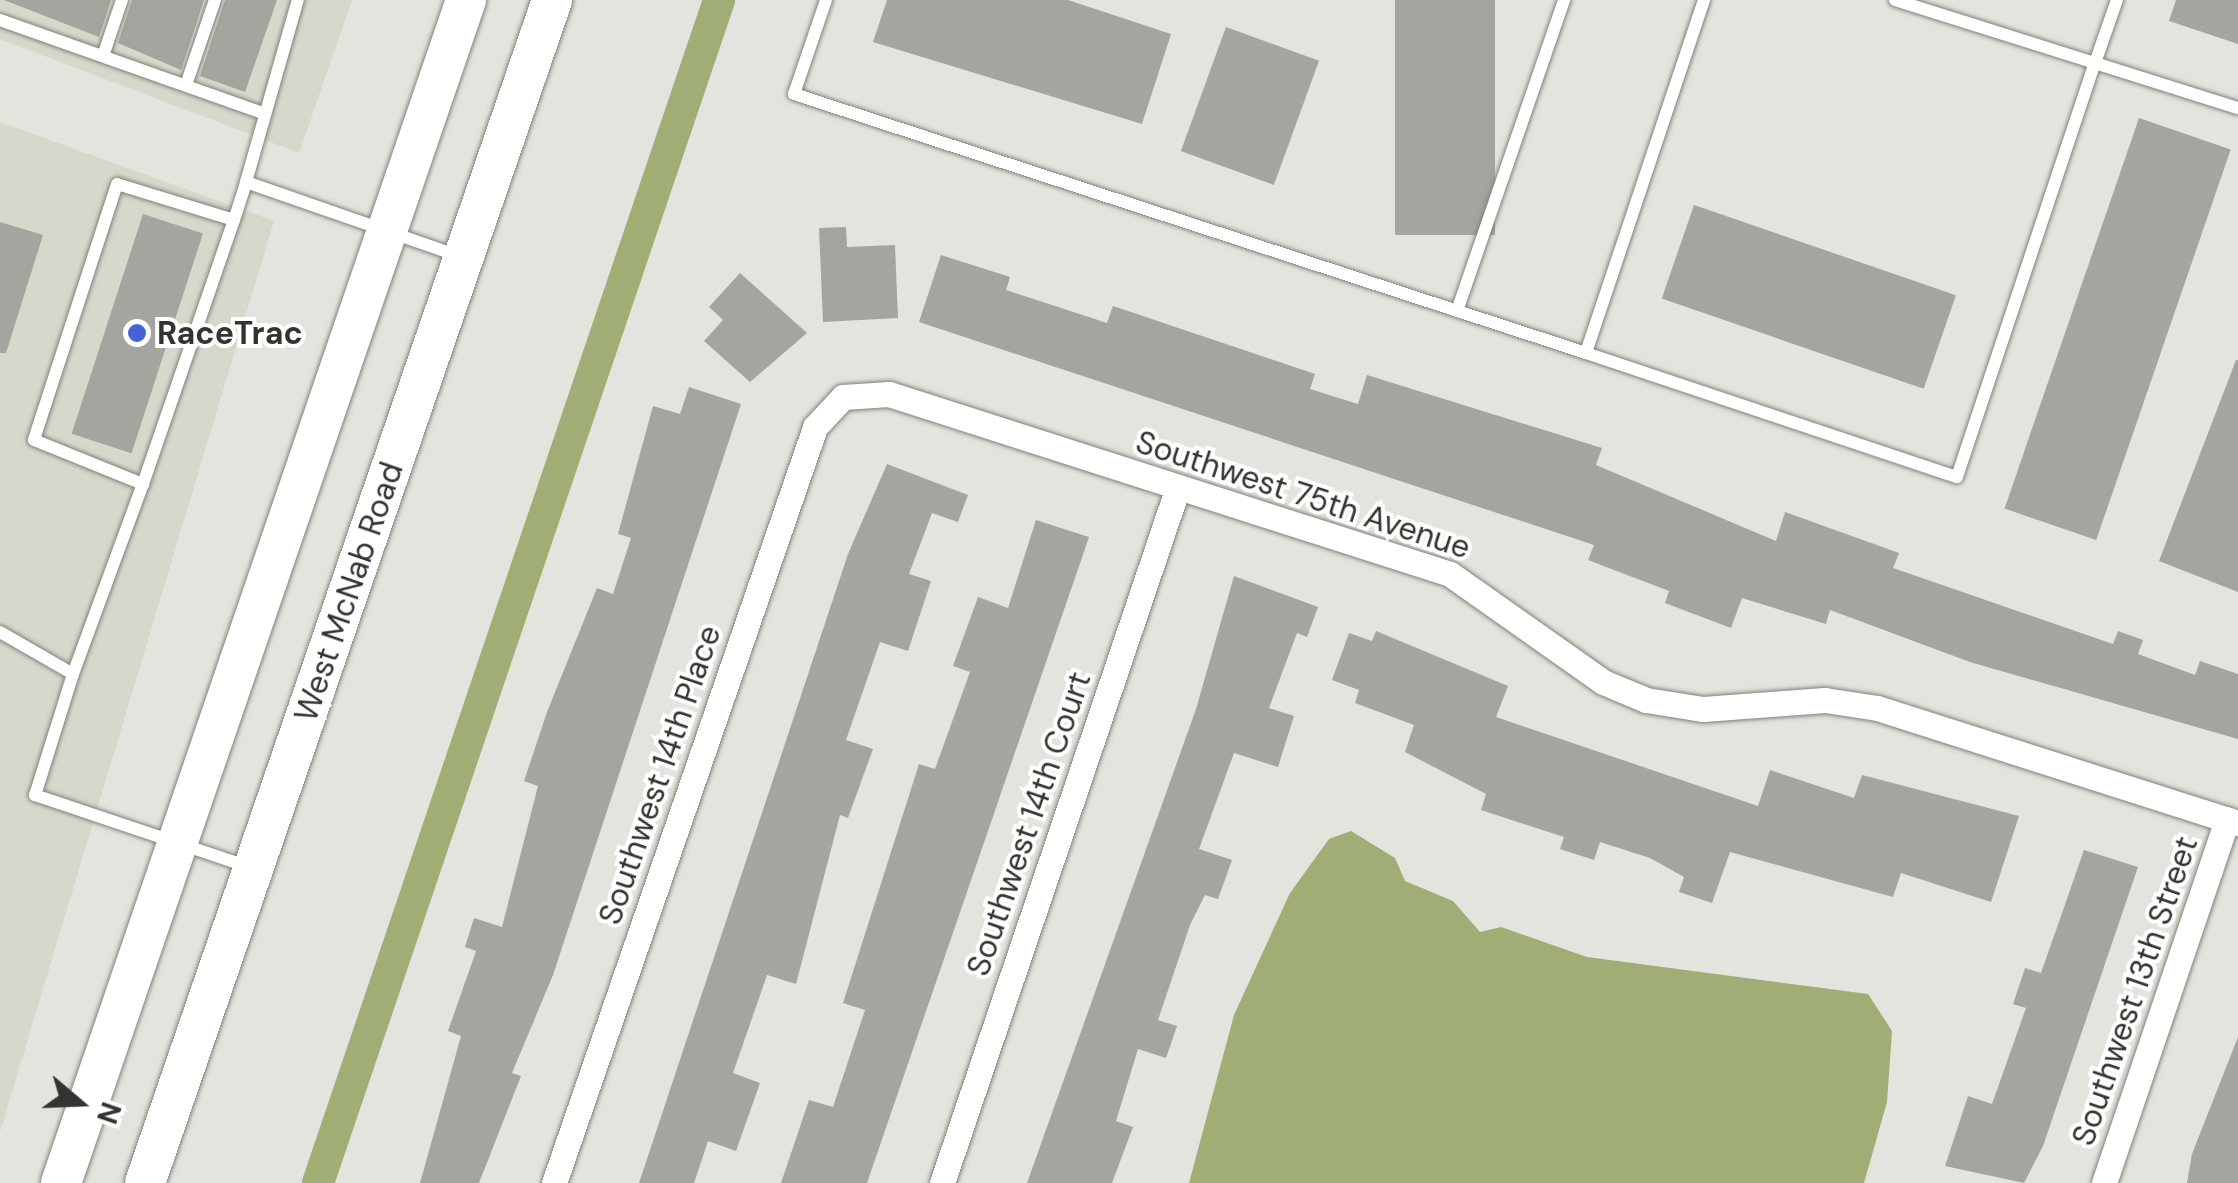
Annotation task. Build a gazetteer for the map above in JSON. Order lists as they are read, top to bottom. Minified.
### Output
{"streets":{"main road":["West McNab Road"],"street":["Southwest 75th Avenue","Southwest 14th Place","Southwest 14th Court","Southwest 13th Street"]},"crossings":[["Southwest 75th Avenue","Southwest 14th Place"],["Southwest 75th Avenue","Southwest 14th Court"],["Southwest 75th Avenue","Southwest 13th Street"]],"places":["RaceTrac"],"north":"right"}
